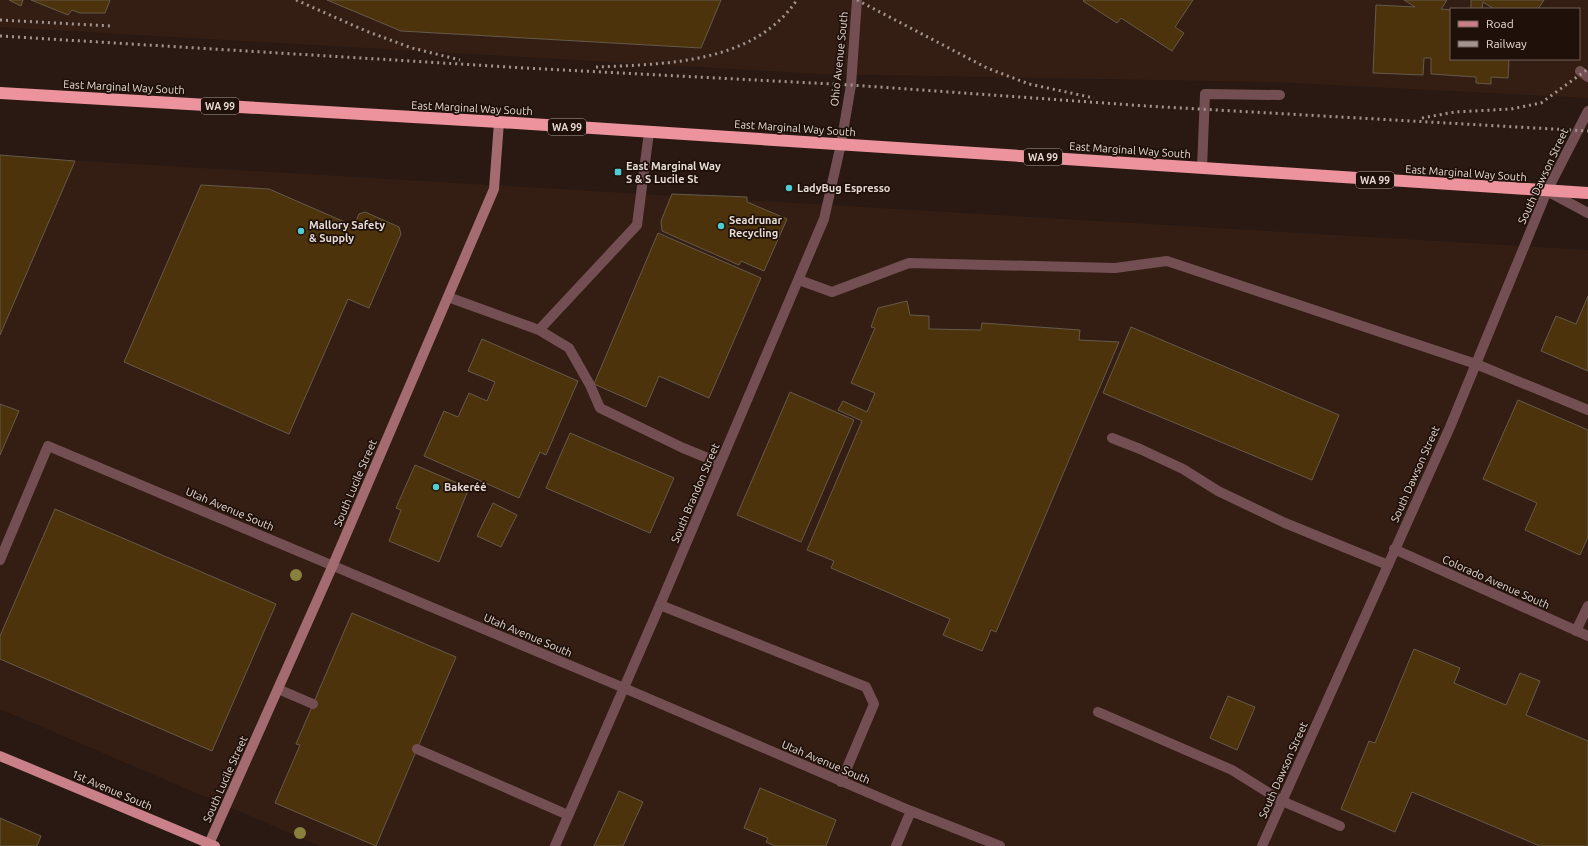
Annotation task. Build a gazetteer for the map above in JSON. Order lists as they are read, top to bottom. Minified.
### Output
{"streets":{"highway":["East Marginal Way South","WA 99"],"main road":["1st Avenue South"],"street":["Ohio Avenue South","South Dawson Street","South Lucile Street","South Brandon Street","Utah Avenue South","Colorado Avenue South"]},"crossings":[["Ohio Avenue South","East Marginal Way South"],["Ohio Avenue South","South Brandon Street"],["East Marginal Way South","South Dawson Street"],["East Marginal Way South","South Lucile Street"],["East Marginal Way South","South Brandon Street"],["South Dawson Street","Colorado Avenue South"],["South Lucile Street","Utah Avenue South"],["South Lucile Street","1st Avenue South"],["South Brandon Street","Utah Avenue South"]],"places":{"transit":["East Marginal Way S & S Lucile St"],"other":["LadyBug Espresso","Seadrunar Recycling","Mallory Safety & Supply","Bakeréé"]},"legend":["Road","Railway"]}
